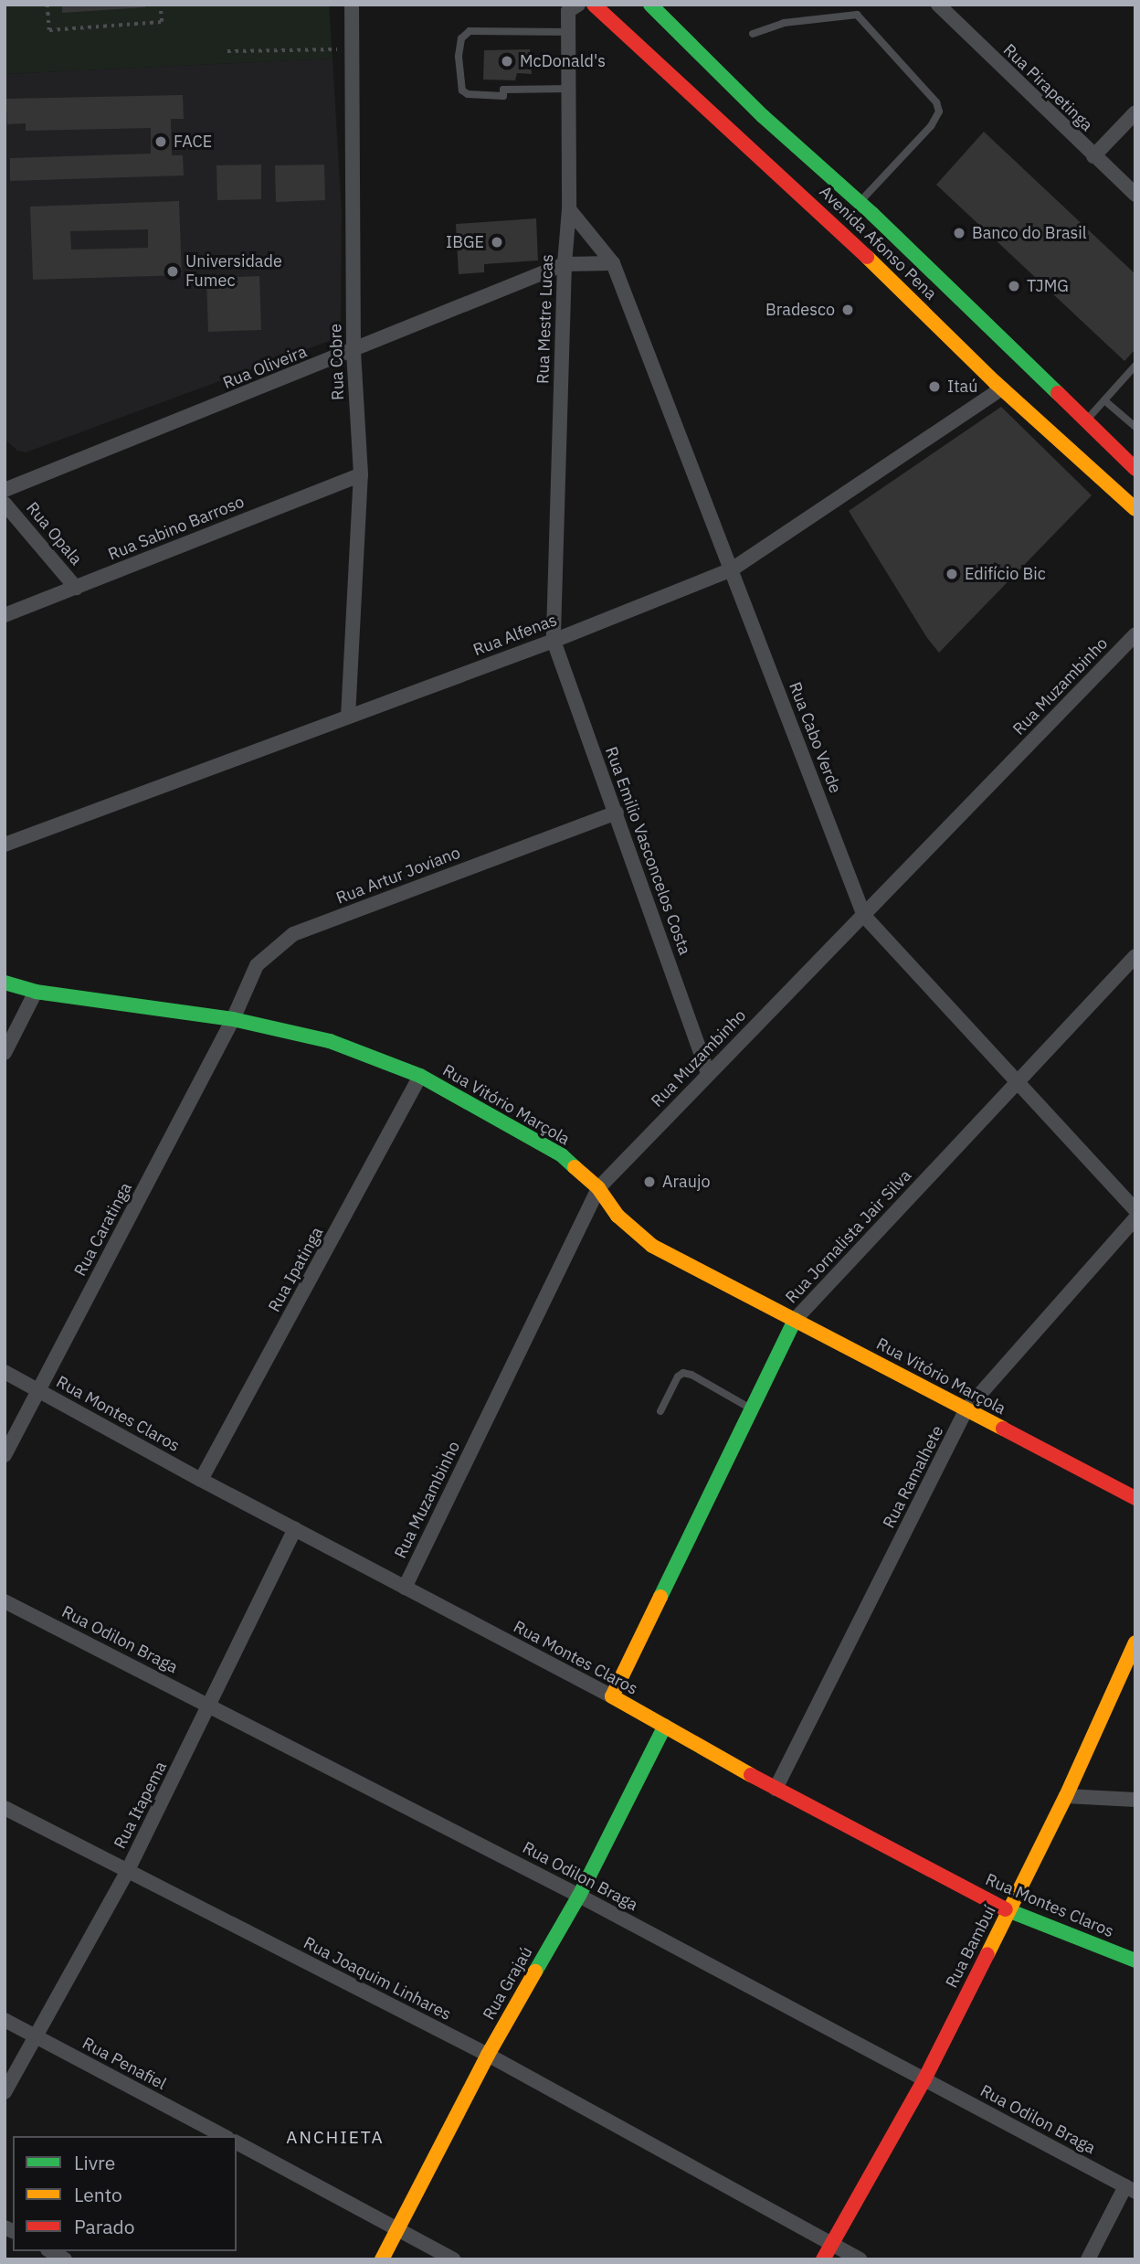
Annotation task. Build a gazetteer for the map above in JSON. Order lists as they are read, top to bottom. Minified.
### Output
{"streets":{"street":["Rua Pirapetinga","Avenida Afonso Pena","Rua Mestre Lucas","Rua Cobre","Rua Oliveira","Rua Sabino Barroso","Rua Opala","Rua Alfenas","Rua Muzambinho","Rua Cabo Verde","Rua Emilio Vasconcelos Costa","Rua Artur Joviano","Rua Vitório Marçola","Rua Caratinga","Rua Jornalista Jair Silva","Rua Ipatinga","Rua Montes Claros","Rua Ramalhete","Rua Odilon Braga","Rua Itapema","Rua Bambuí","Rua Joaquim Linhares","Rua Grajaú","Rua Penafiel"]},"crossings":[["Avenida Afonso Pena","Rua Alfenas"],["Rua Mestre Lucas","Rua Oliveira"],["Rua Mestre Lucas","Rua Alfenas"],["Rua Mestre Lucas","Rua Cabo Verde"],["Rua Mestre Lucas","Rua Emilio Vasconcelos Costa"],["Rua Cobre","Rua Oliveira"],["Rua Cobre","Rua Sabino Barroso"],["Rua Cobre","Rua Alfenas"],["Rua Oliveira","Rua Cabo Verde"],["Rua Sabino Barroso","Rua Opala"],["Rua Alfenas","Rua Cabo Verde"],["Rua Alfenas","Rua Emilio Vasconcelos Costa"],["Rua Muzambinho","Rua Cabo Verde"],["Rua Muzambinho","Rua Emilio Vasconcelos Costa"],["Rua Muzambinho","Rua Vitório Marçola"],["Rua Muzambinho","Rua Montes Claros"],["Rua Cabo Verde","Rua Jornalista Jair Silva"],["Rua Emilio Vasconcelos Costa","Rua Artur Joviano"],["Rua Artur Joviano","Rua Vitório Marçola"],["Rua Artur Joviano","Rua Caratinga"],["Rua Vitório Marçola","Rua Caratinga"],["Rua Vitório Marçola","Rua Jornalista Jair Silva"],["Rua Vitório Marçola","Rua Ipatinga"],["Rua Vitório Marçola","Rua Ramalhete"],["Rua Caratinga","Rua Montes Claros"],["Rua Jornalista Jair Silva","Rua Montes Claros"],["Rua Ipatinga","Rua Montes Claros"],["Rua Montes Claros","Rua Ramalhete"],["Rua Montes Claros","Rua Itapema"],["Rua Montes Claros","Rua Bambuí"],["Rua Montes Claros","Rua Grajaú"],["Rua Odilon Braga","Rua Itapema"],["Rua Odilon Braga","Rua Bambuí"],["Rua Odilon Braga","Rua Grajaú"],["Rua Itapema","Rua Joaquim Linhares"],["Rua Itapema","Rua Penafiel"],["Rua Bambuí","Rua Joaquim Linhares"],["Rua Joaquim Linhares","Rua Grajaú"]],"districts":["ANCHIETA"],"places":["McDonald's","FACE","Banco do Brasil","IBGE","Universidade Fumec","TJMG","Bradesco","Itaú","Edifício Bic","Araujo"],"legend":["Livre","Lento","Parado"]}
